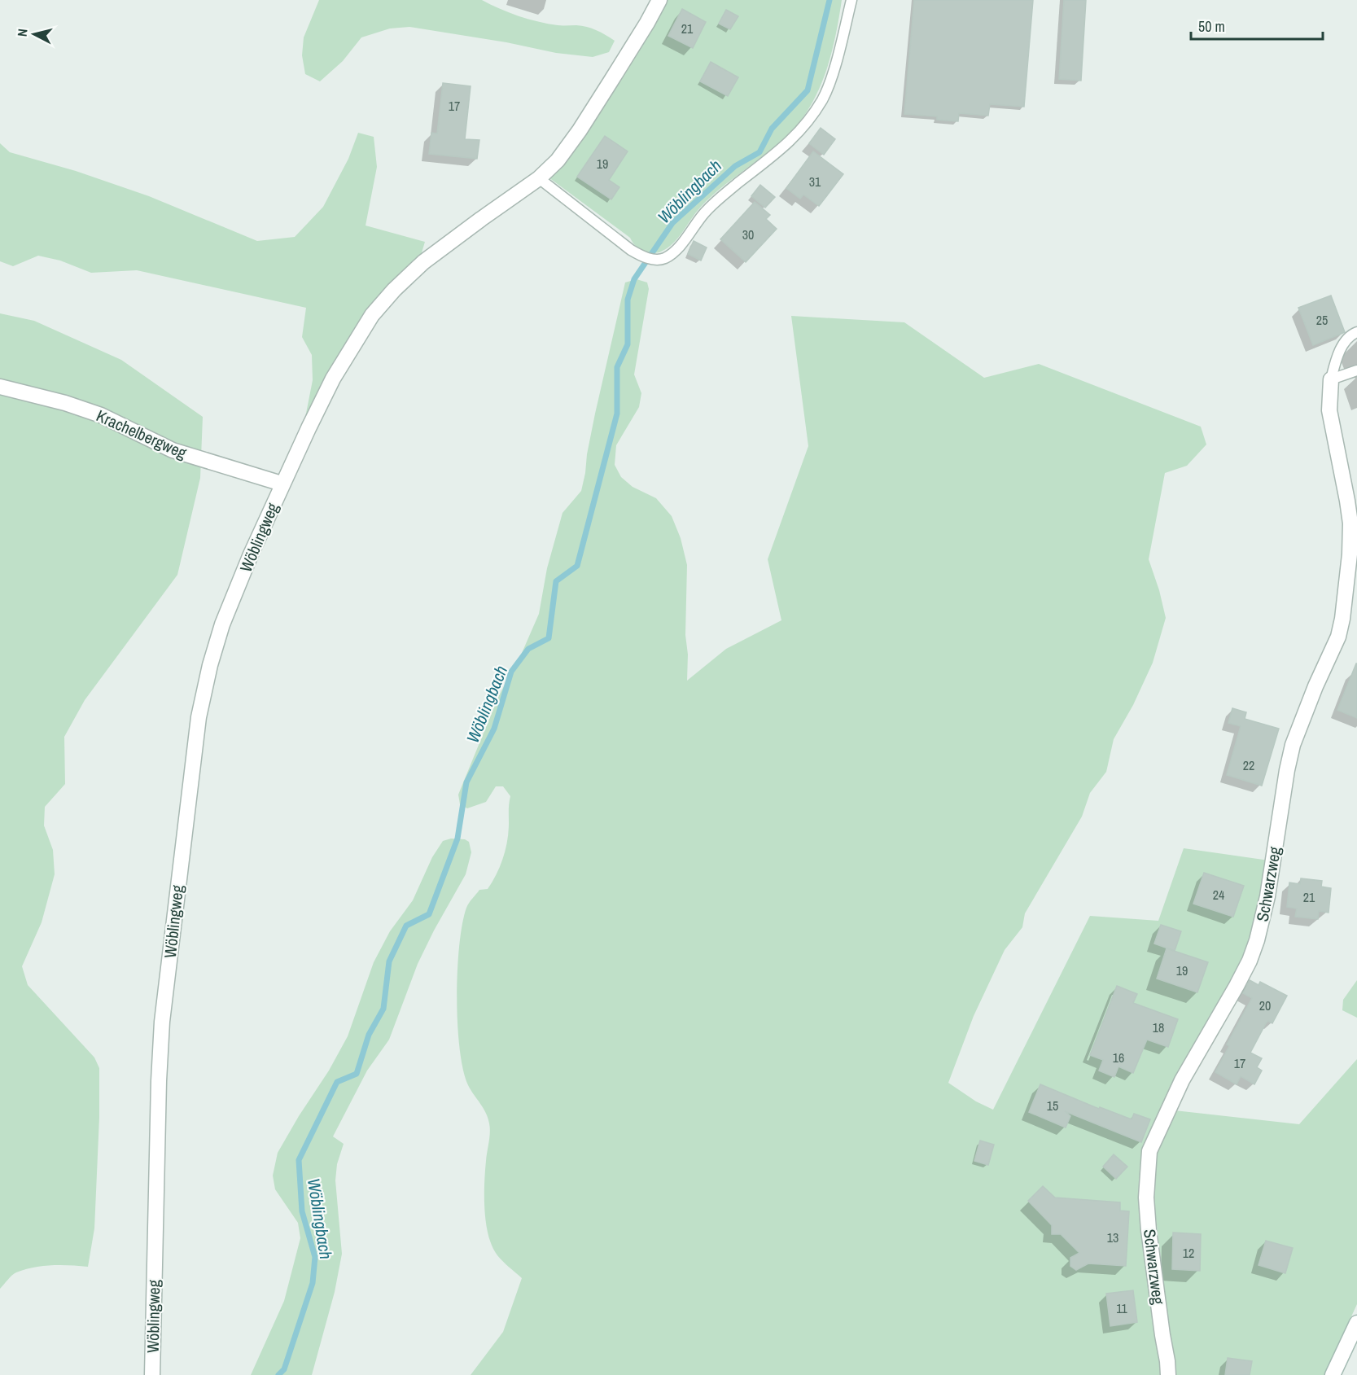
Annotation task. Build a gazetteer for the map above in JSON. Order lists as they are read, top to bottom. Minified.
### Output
{"streets":{"street":["Krachelbergweg","Wöblingweg","Schwarzweg"]},"crossings":[["Krachelbergweg","Wöblingweg"]],"water":["Wöblingbach"],"house_numbers":["21","17","19","31","30","25","22","24","21","19","20","18","16","17","15","13","12","11"],"scale_bar":"50 m","north":"left"}
